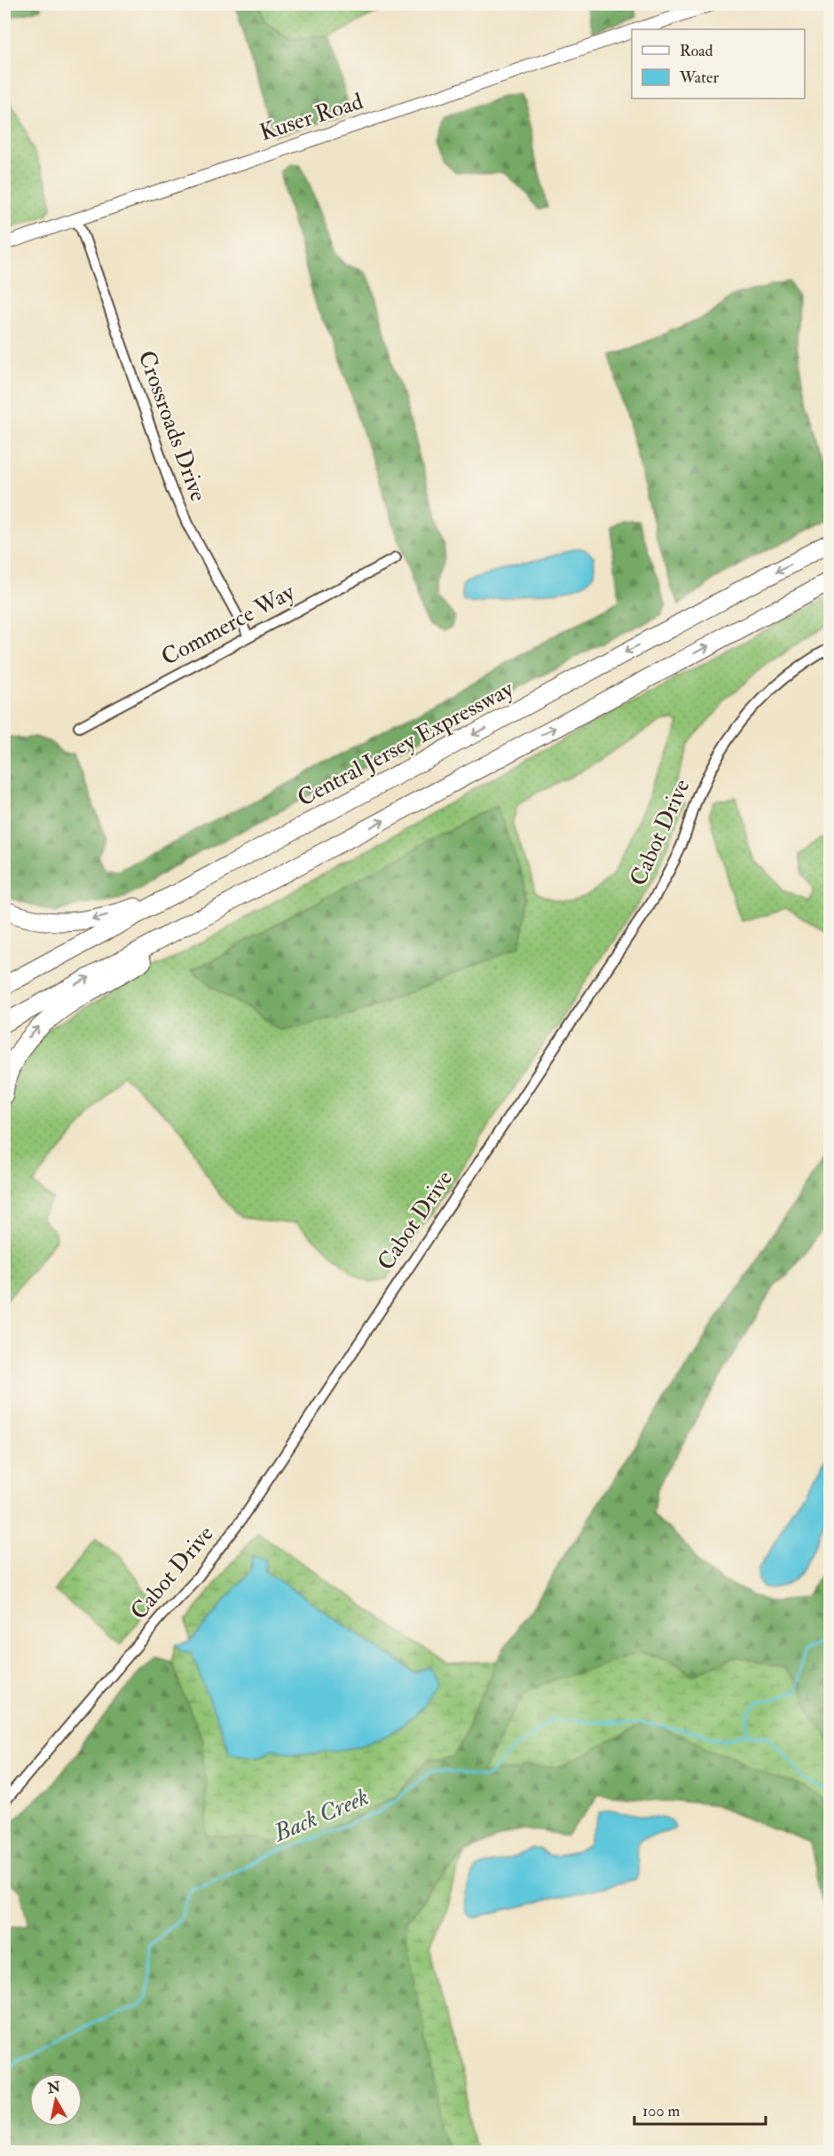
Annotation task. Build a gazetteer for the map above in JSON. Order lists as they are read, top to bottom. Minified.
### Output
{"streets":{"highway":["Central Jersey Expressway"],"street":["Kuser Road","Crossroads Drive","Commerce Way","Cabot Drive"]},"crossings":[["Kuser Road","Crossroads Drive"],["Crossroads Drive","Commerce Way"]],"water":["Back Creek"],"legend":["Road","Water"],"scale_bar":"100 m","north":"top"}
